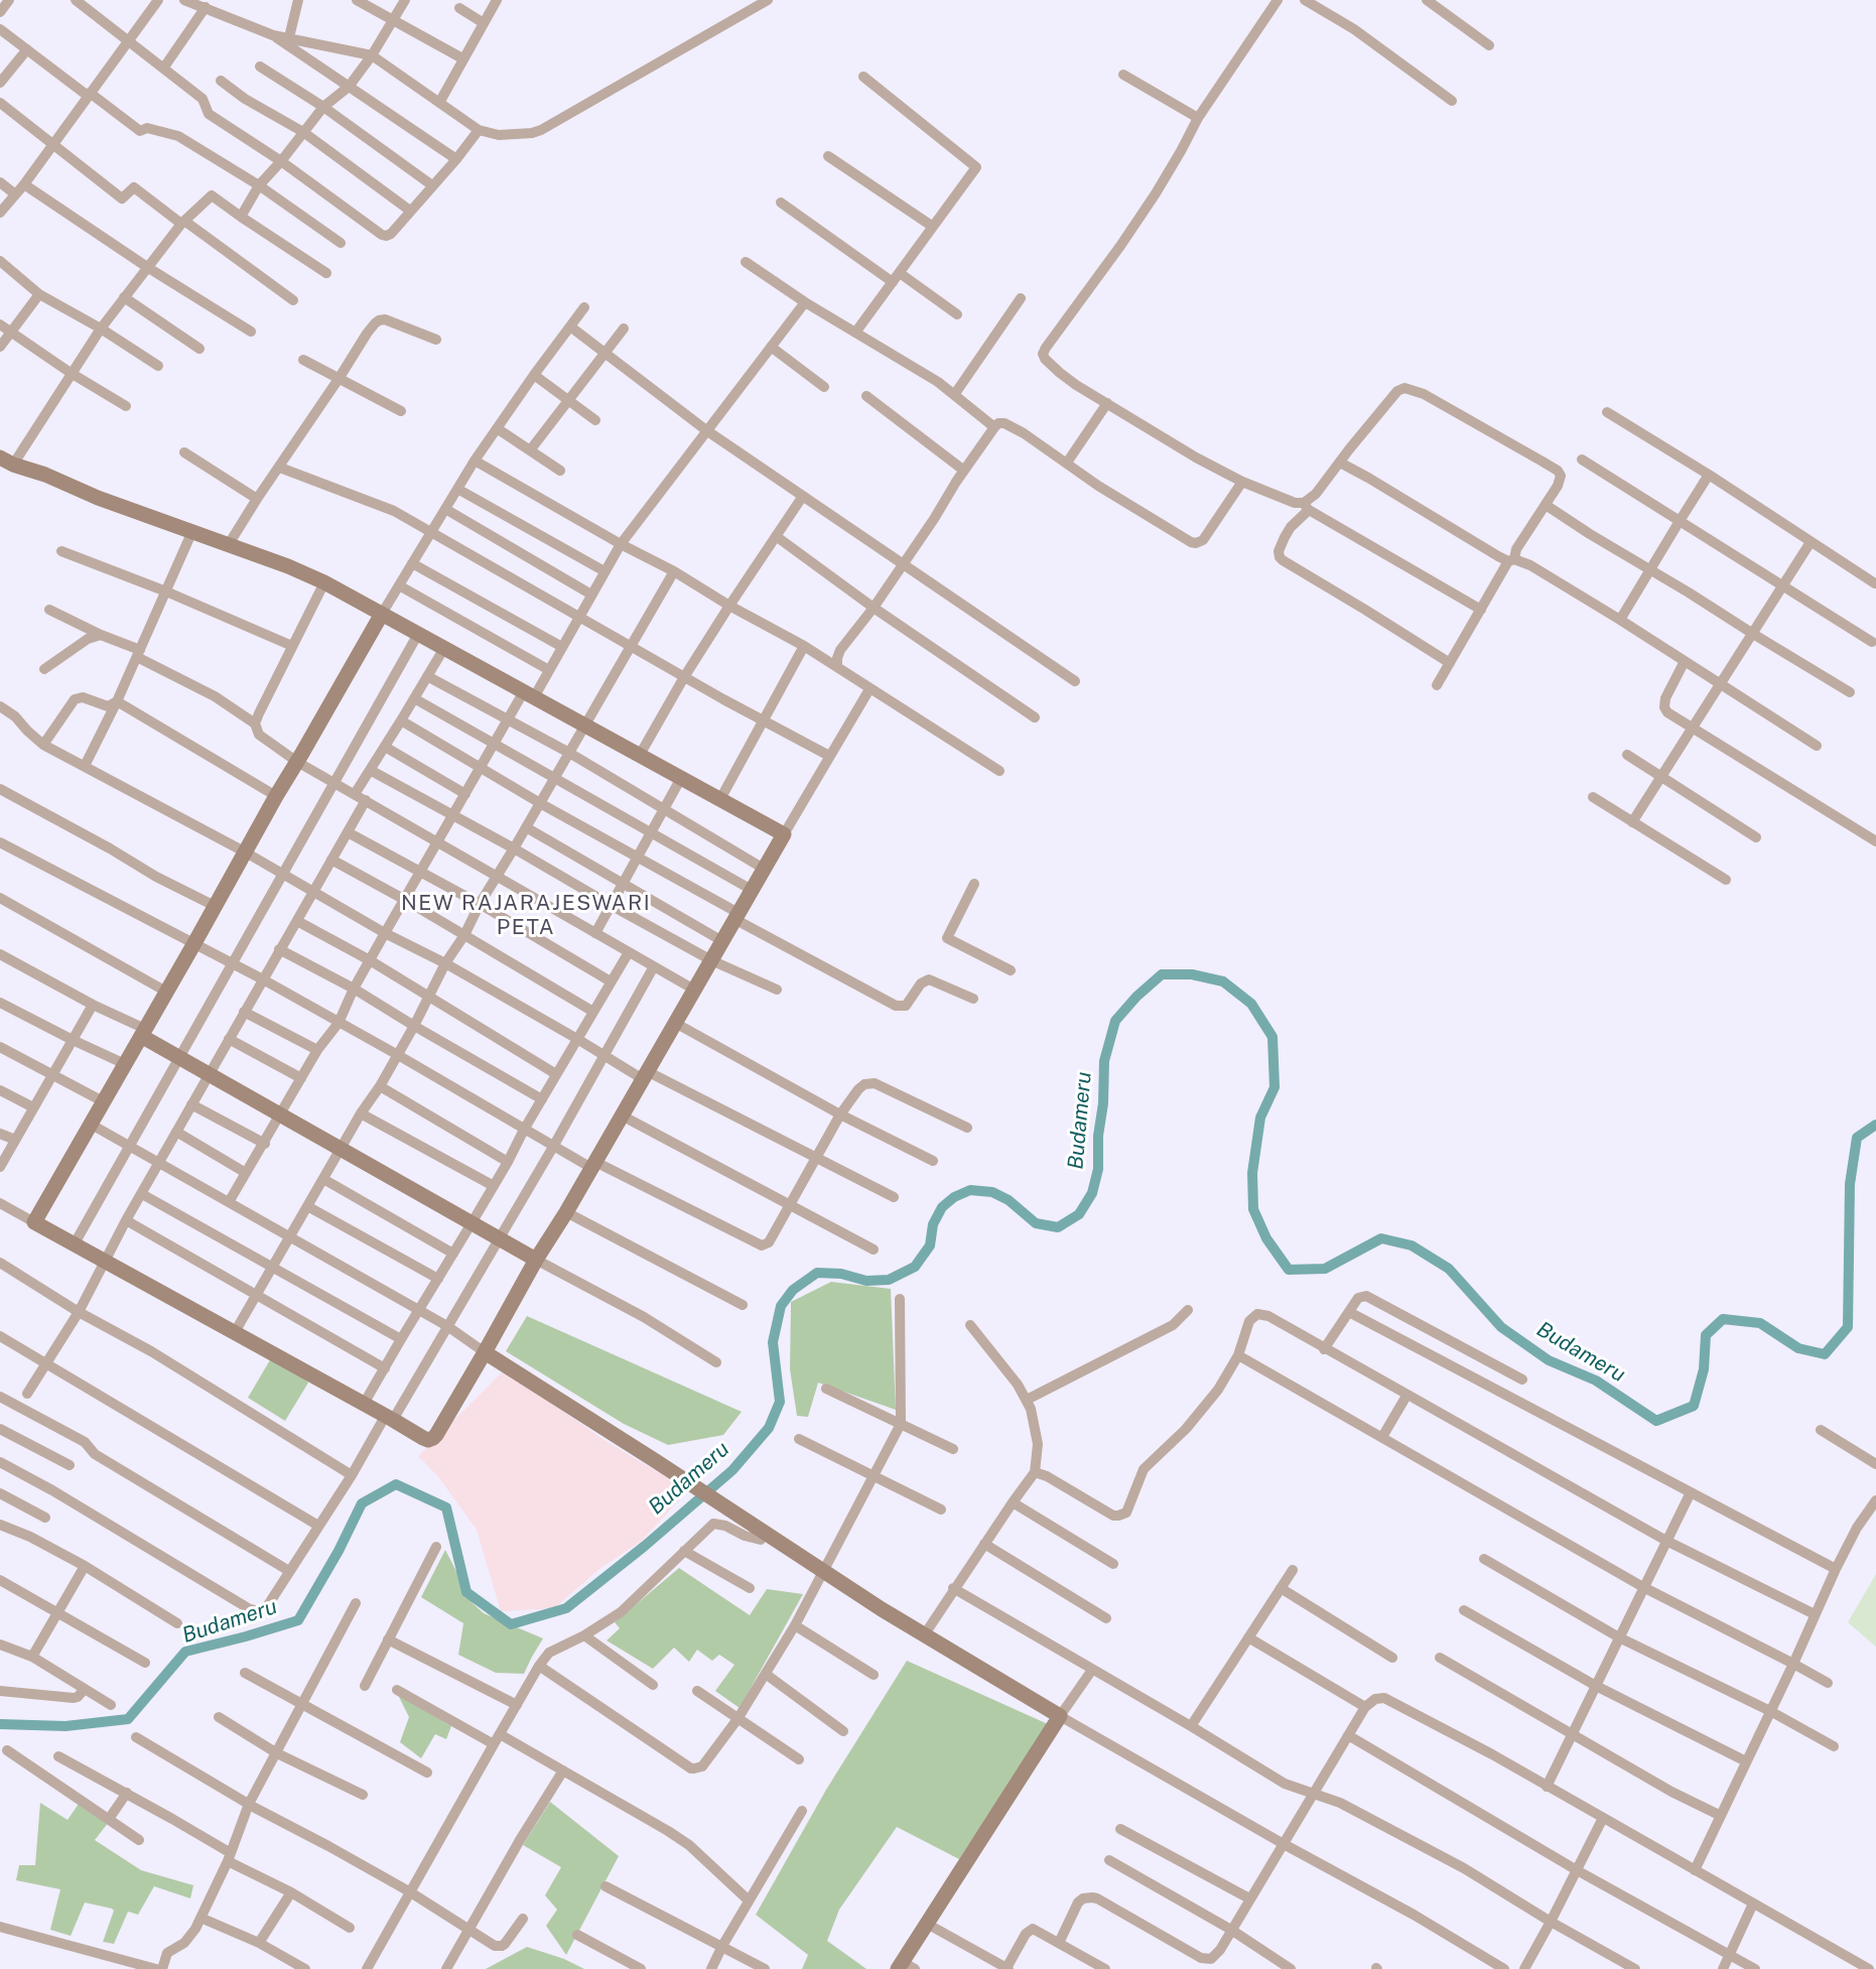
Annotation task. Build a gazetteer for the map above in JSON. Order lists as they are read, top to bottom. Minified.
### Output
{"districts":["NEW RAJARAJESWARI PETA"],"water":["Budameru"]}
